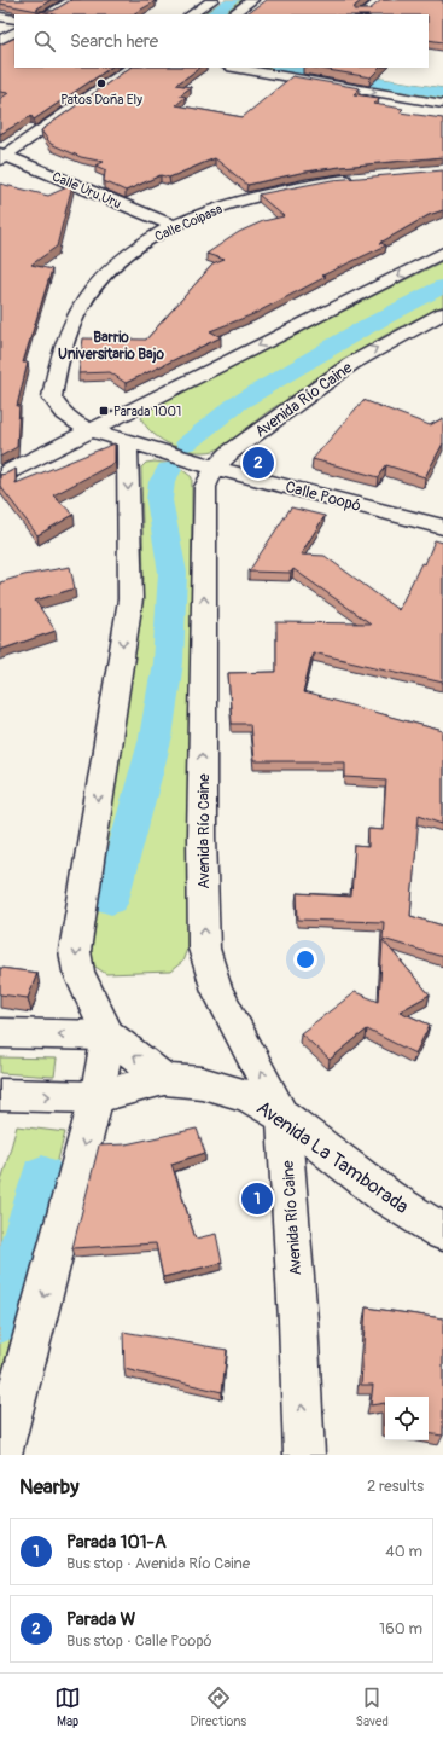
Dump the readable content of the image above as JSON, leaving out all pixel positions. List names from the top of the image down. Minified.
{"streets":{"street":["Calle Uru Uru","Calle Coipasa","Avenida Río Caine","Calle Poopó","Avenida La Tamborada"]},"crossings":[["Calle Uru Uru","Calle Coipasa"],["Calle Coipasa","Calle Poopó"],["Avenida Río Caine","Calle Poopó"],["Avenida Río Caine","Avenida La Tamborada"]],"districts":["Barrio Universitario Bajo"],"places":{"other":["Patos Doña Ely"],"transit":["Parada 1001"]},"page":{"search":"Search here","pins":["2","1"],"heading":["Nearby","2 results"],"list":[{"mark":"1","name":"Parada 101-A","note":"Bus stop · Avenida Río Caine","value":"40 m"},{"mark":"2","name":"Parada W","note":"Bus stop · Calle Poopó","value":"160 m"}],"nav":["Map","Directions","Saved"]}}
